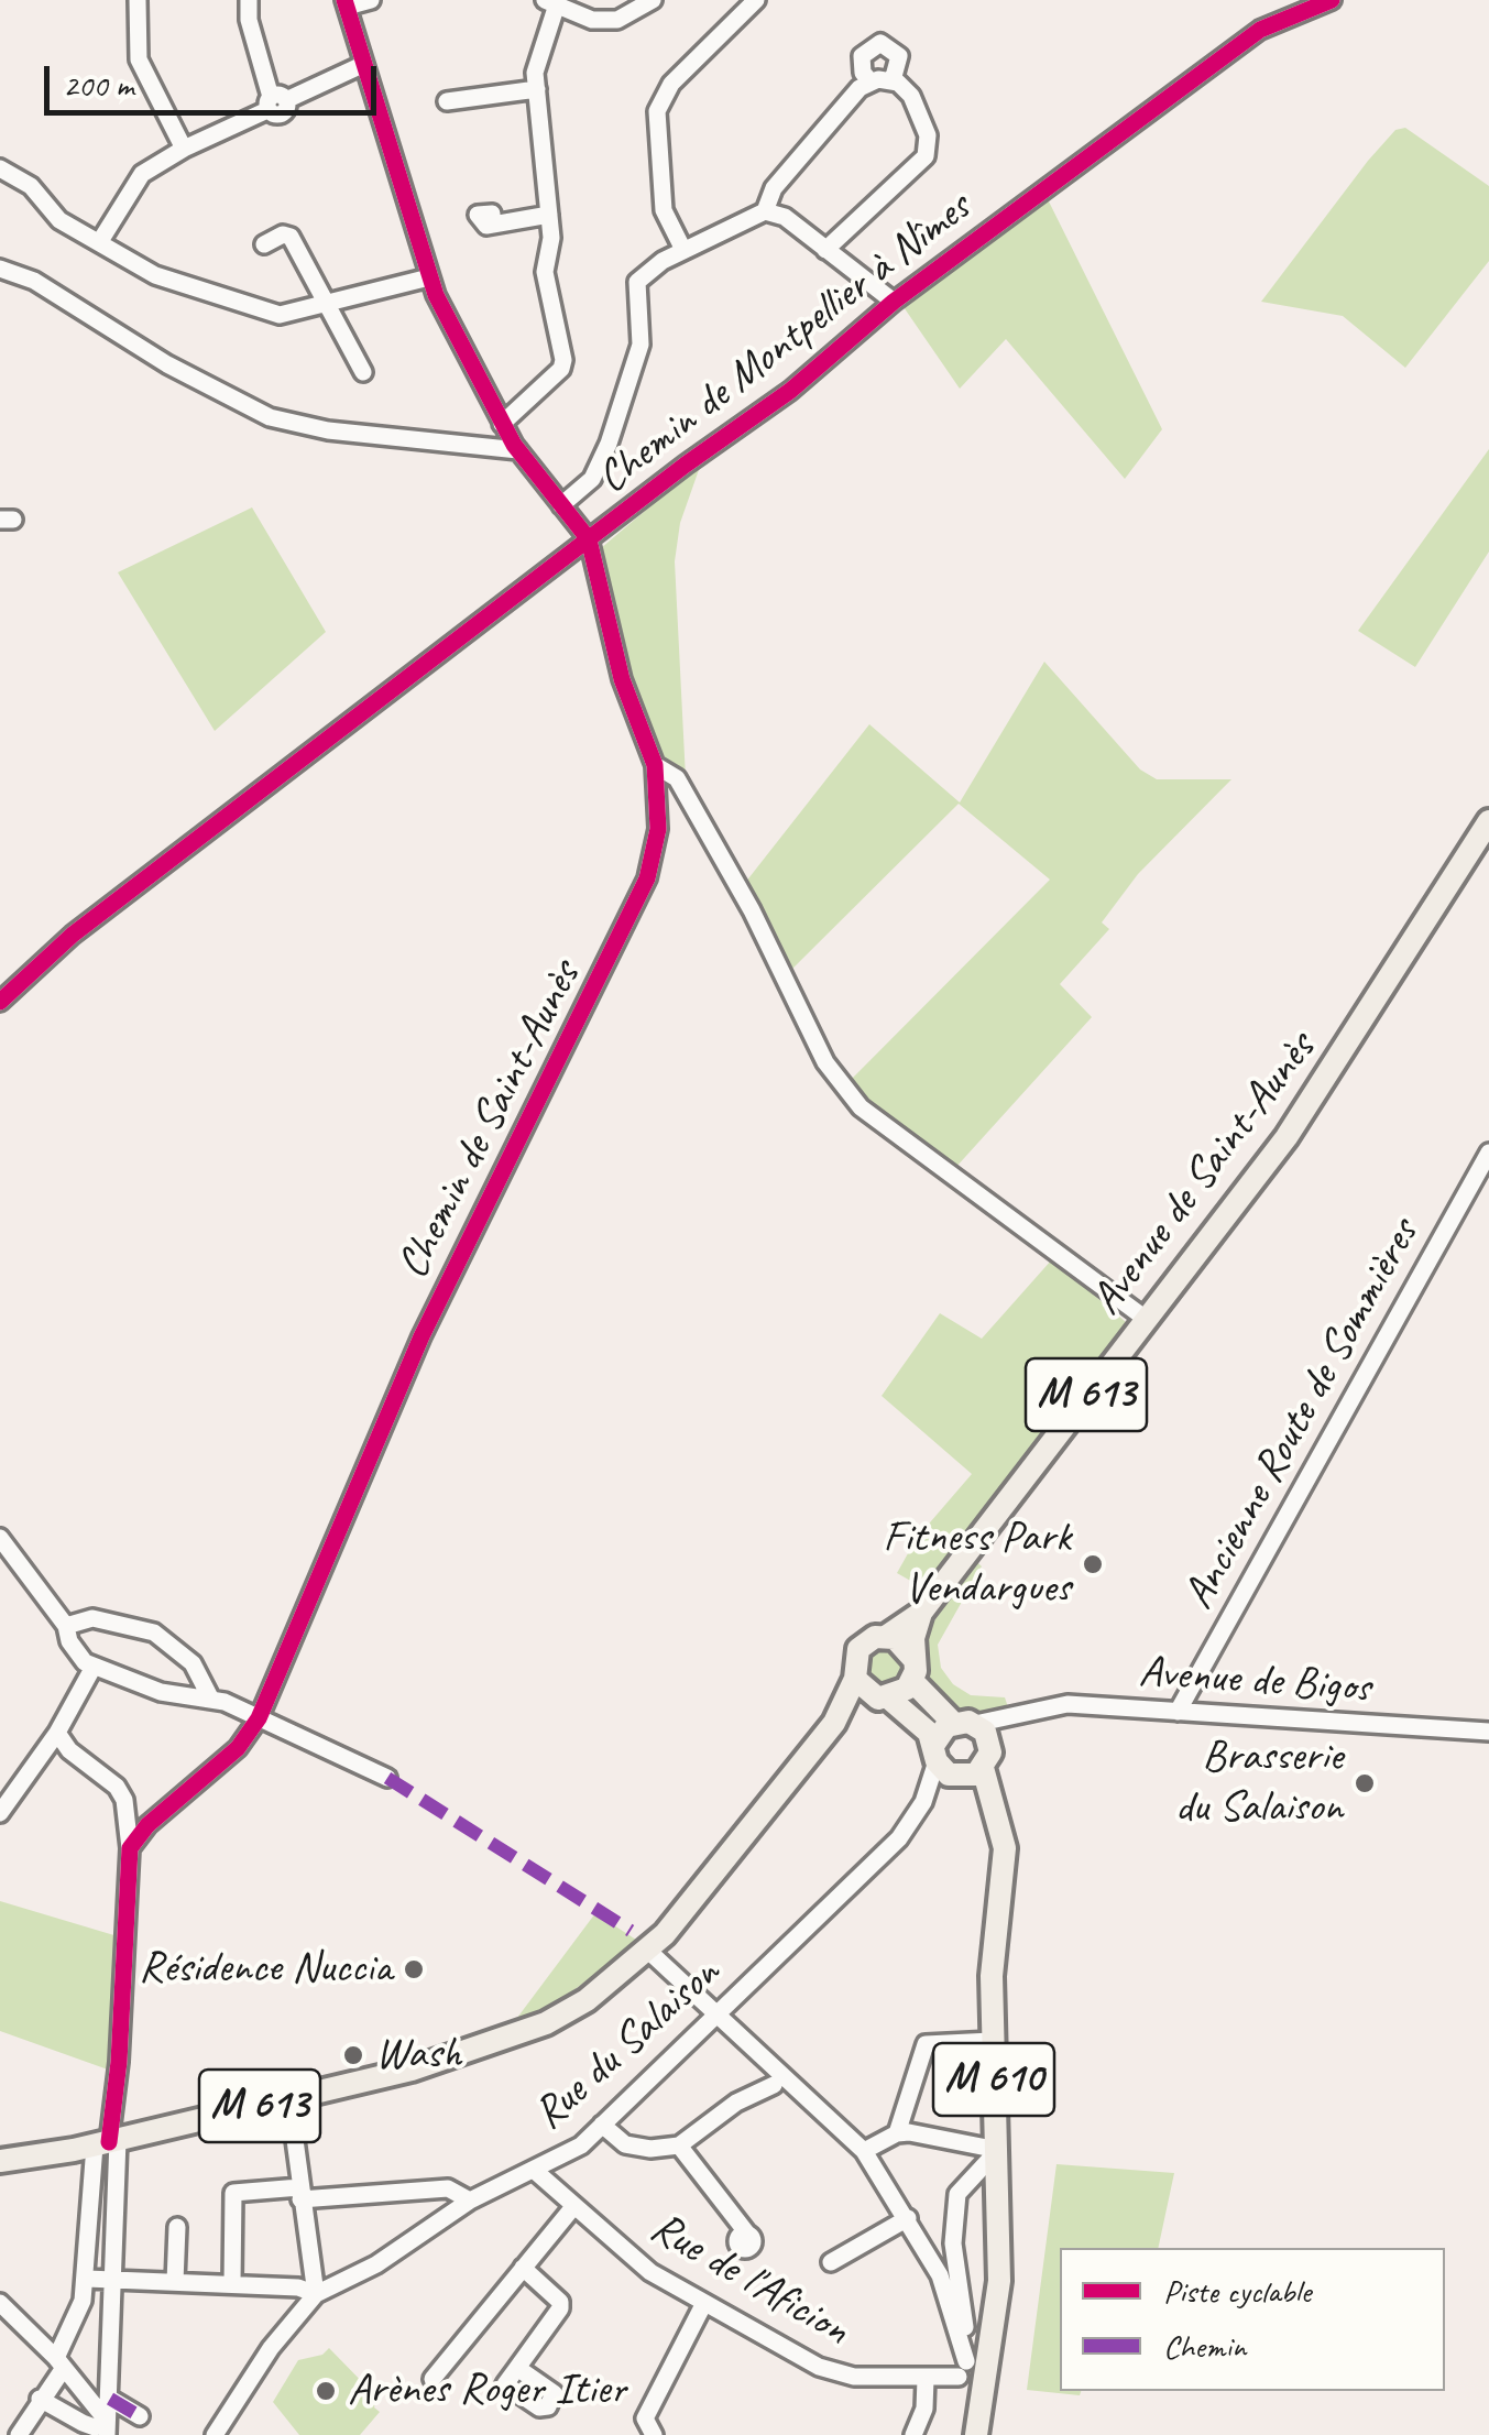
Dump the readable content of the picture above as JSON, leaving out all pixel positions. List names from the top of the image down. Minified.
{"streets":{"main road":["Avenue de Saint-Aunès","M 613","M 610"],"street":["Chemin de Montpellier à Nîmes","Chemin de Saint-Aunès","Ancienne Route de Sommières","Avenue de Bigos","Rue du Salaison","Rue de l'Aficion"]},"crossings":[["Chemin de Montpellier à Nîmes","Chemin de Saint-Aunès"],["Avenue de Saint-Aunès","M 613"],["Ancienne Route de Sommières","Avenue de Bigos"],["Rue du Salaison","M 610"],["Rue du Salaison","Rue de l'Aficion"],["M 610","Rue de l'Aficion"]],"places":["Fitness Park Vendargues","Brasserie du Salaison","Résidence Nuccia","Wash","Arènes Roger Itier"],"legend":["Piste cyclable","Chemin"],"scale_bar":"200 m"}
